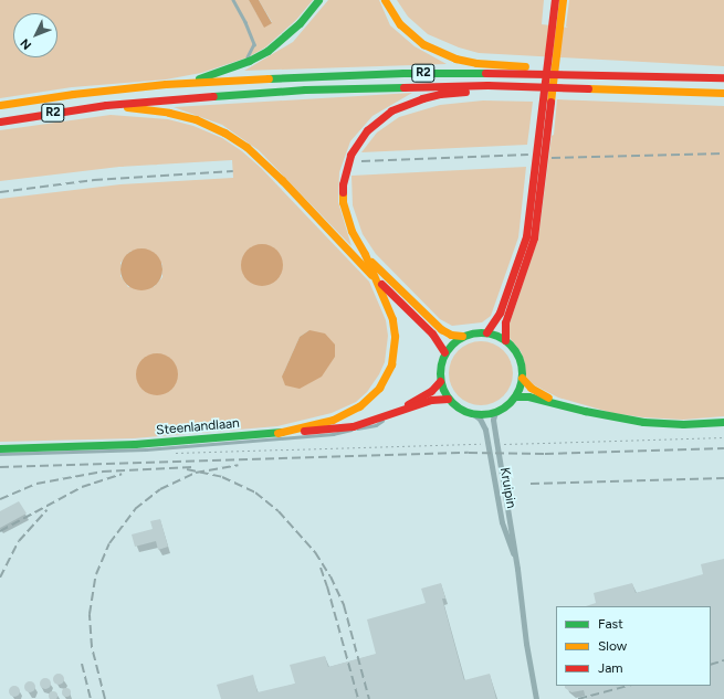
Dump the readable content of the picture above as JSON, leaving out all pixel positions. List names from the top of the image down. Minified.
{"streets":{"main road":["R2","Steenlandlaan"],"street":["Kruipin"]},"crossings":[["Steenlandlaan","Kruipin"]],"legend":["Fast","Slow","Jam"],"north":"bottom left"}
